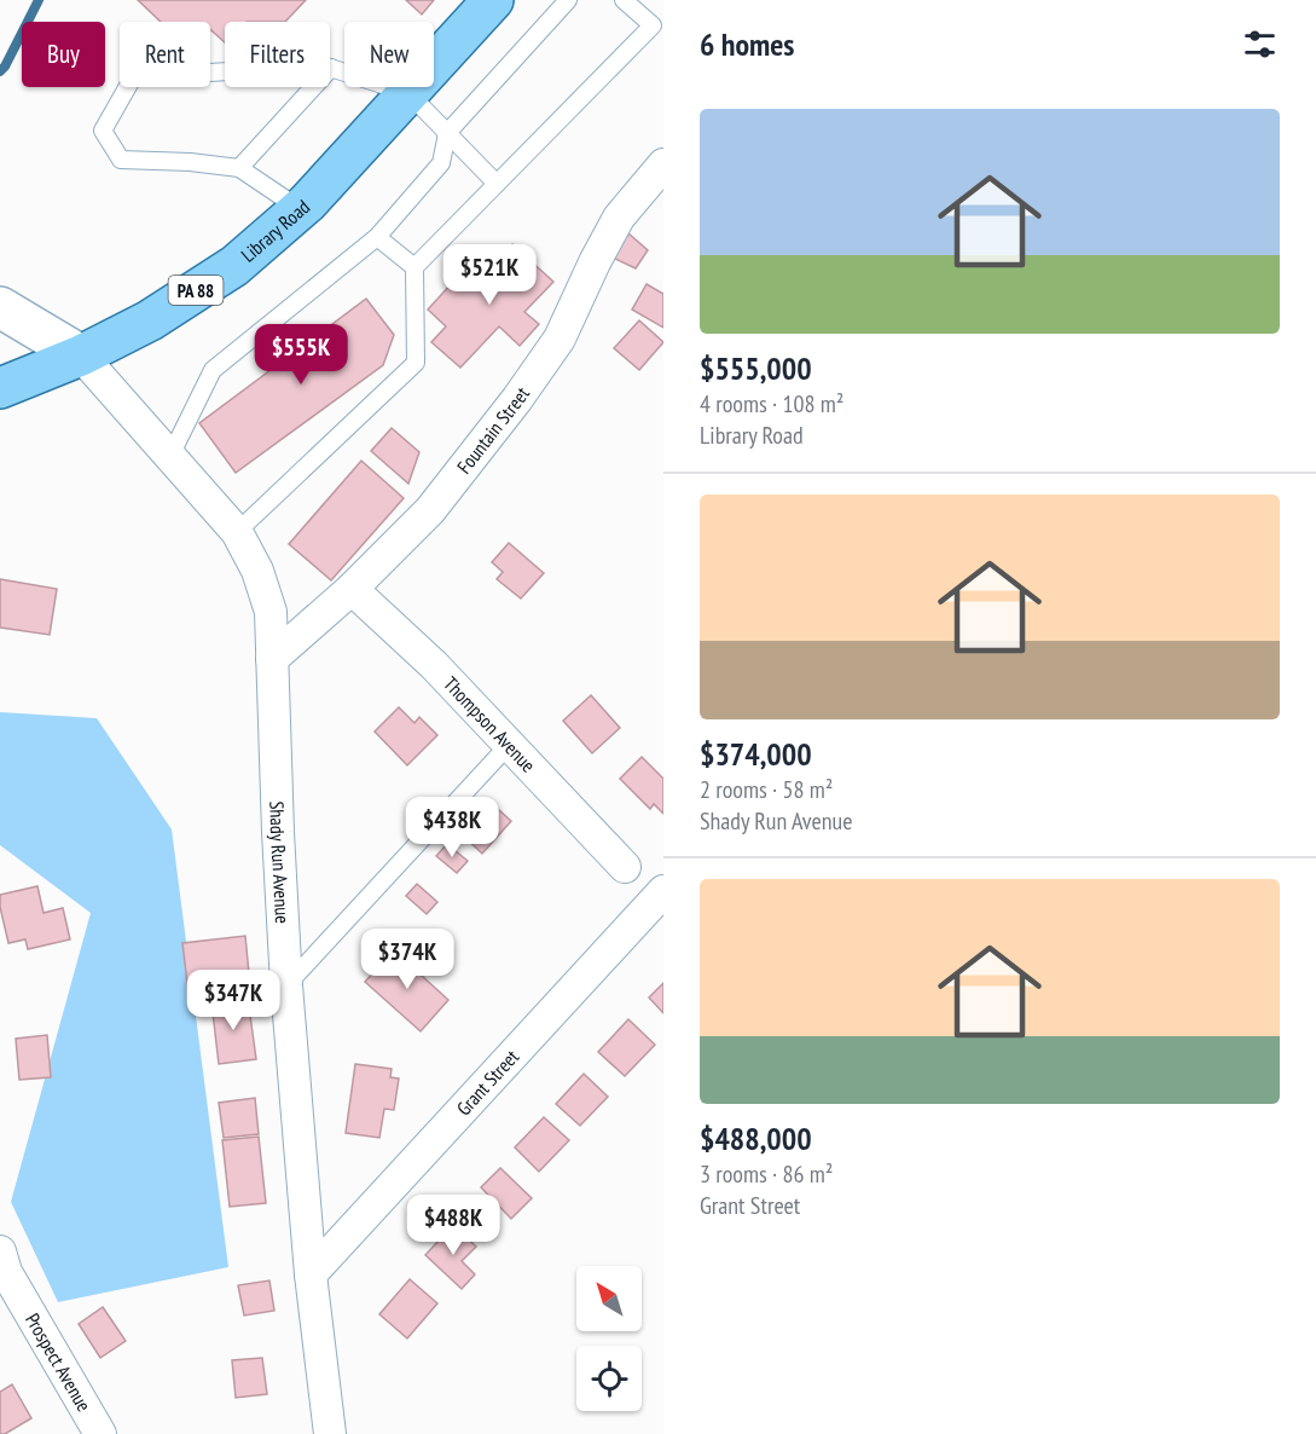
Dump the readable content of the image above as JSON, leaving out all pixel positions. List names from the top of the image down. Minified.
{"streets":{"main road":["Library Road","PA 88"],"street":["Fountain Street","Thompson Avenue","Shady Run Avenue","Grant Street","Prospect Avenue"]},"crossings":[["Library Road","Shady Run Avenue"],["Fountain Street","Thompson Avenue"],["Fountain Street","Shady Run Avenue"],["Shady Run Avenue","Grant Street"]],"north":"top left","page":{"heading":"6 homes","chip":["Buy","Rent","Filters","New"],"list":[{"name":"$555,000","note":"4 rooms · 108 m² · Library Road"},{"name":"$374,000","note":"2 rooms · 58 m² · Shady Run Avenue"},{"name":"$488,000","note":"3 rooms · 86 m² · Grant Street"}],"price":["$521K","$555K","$438K","$374K","$347K","$488K"]}}
